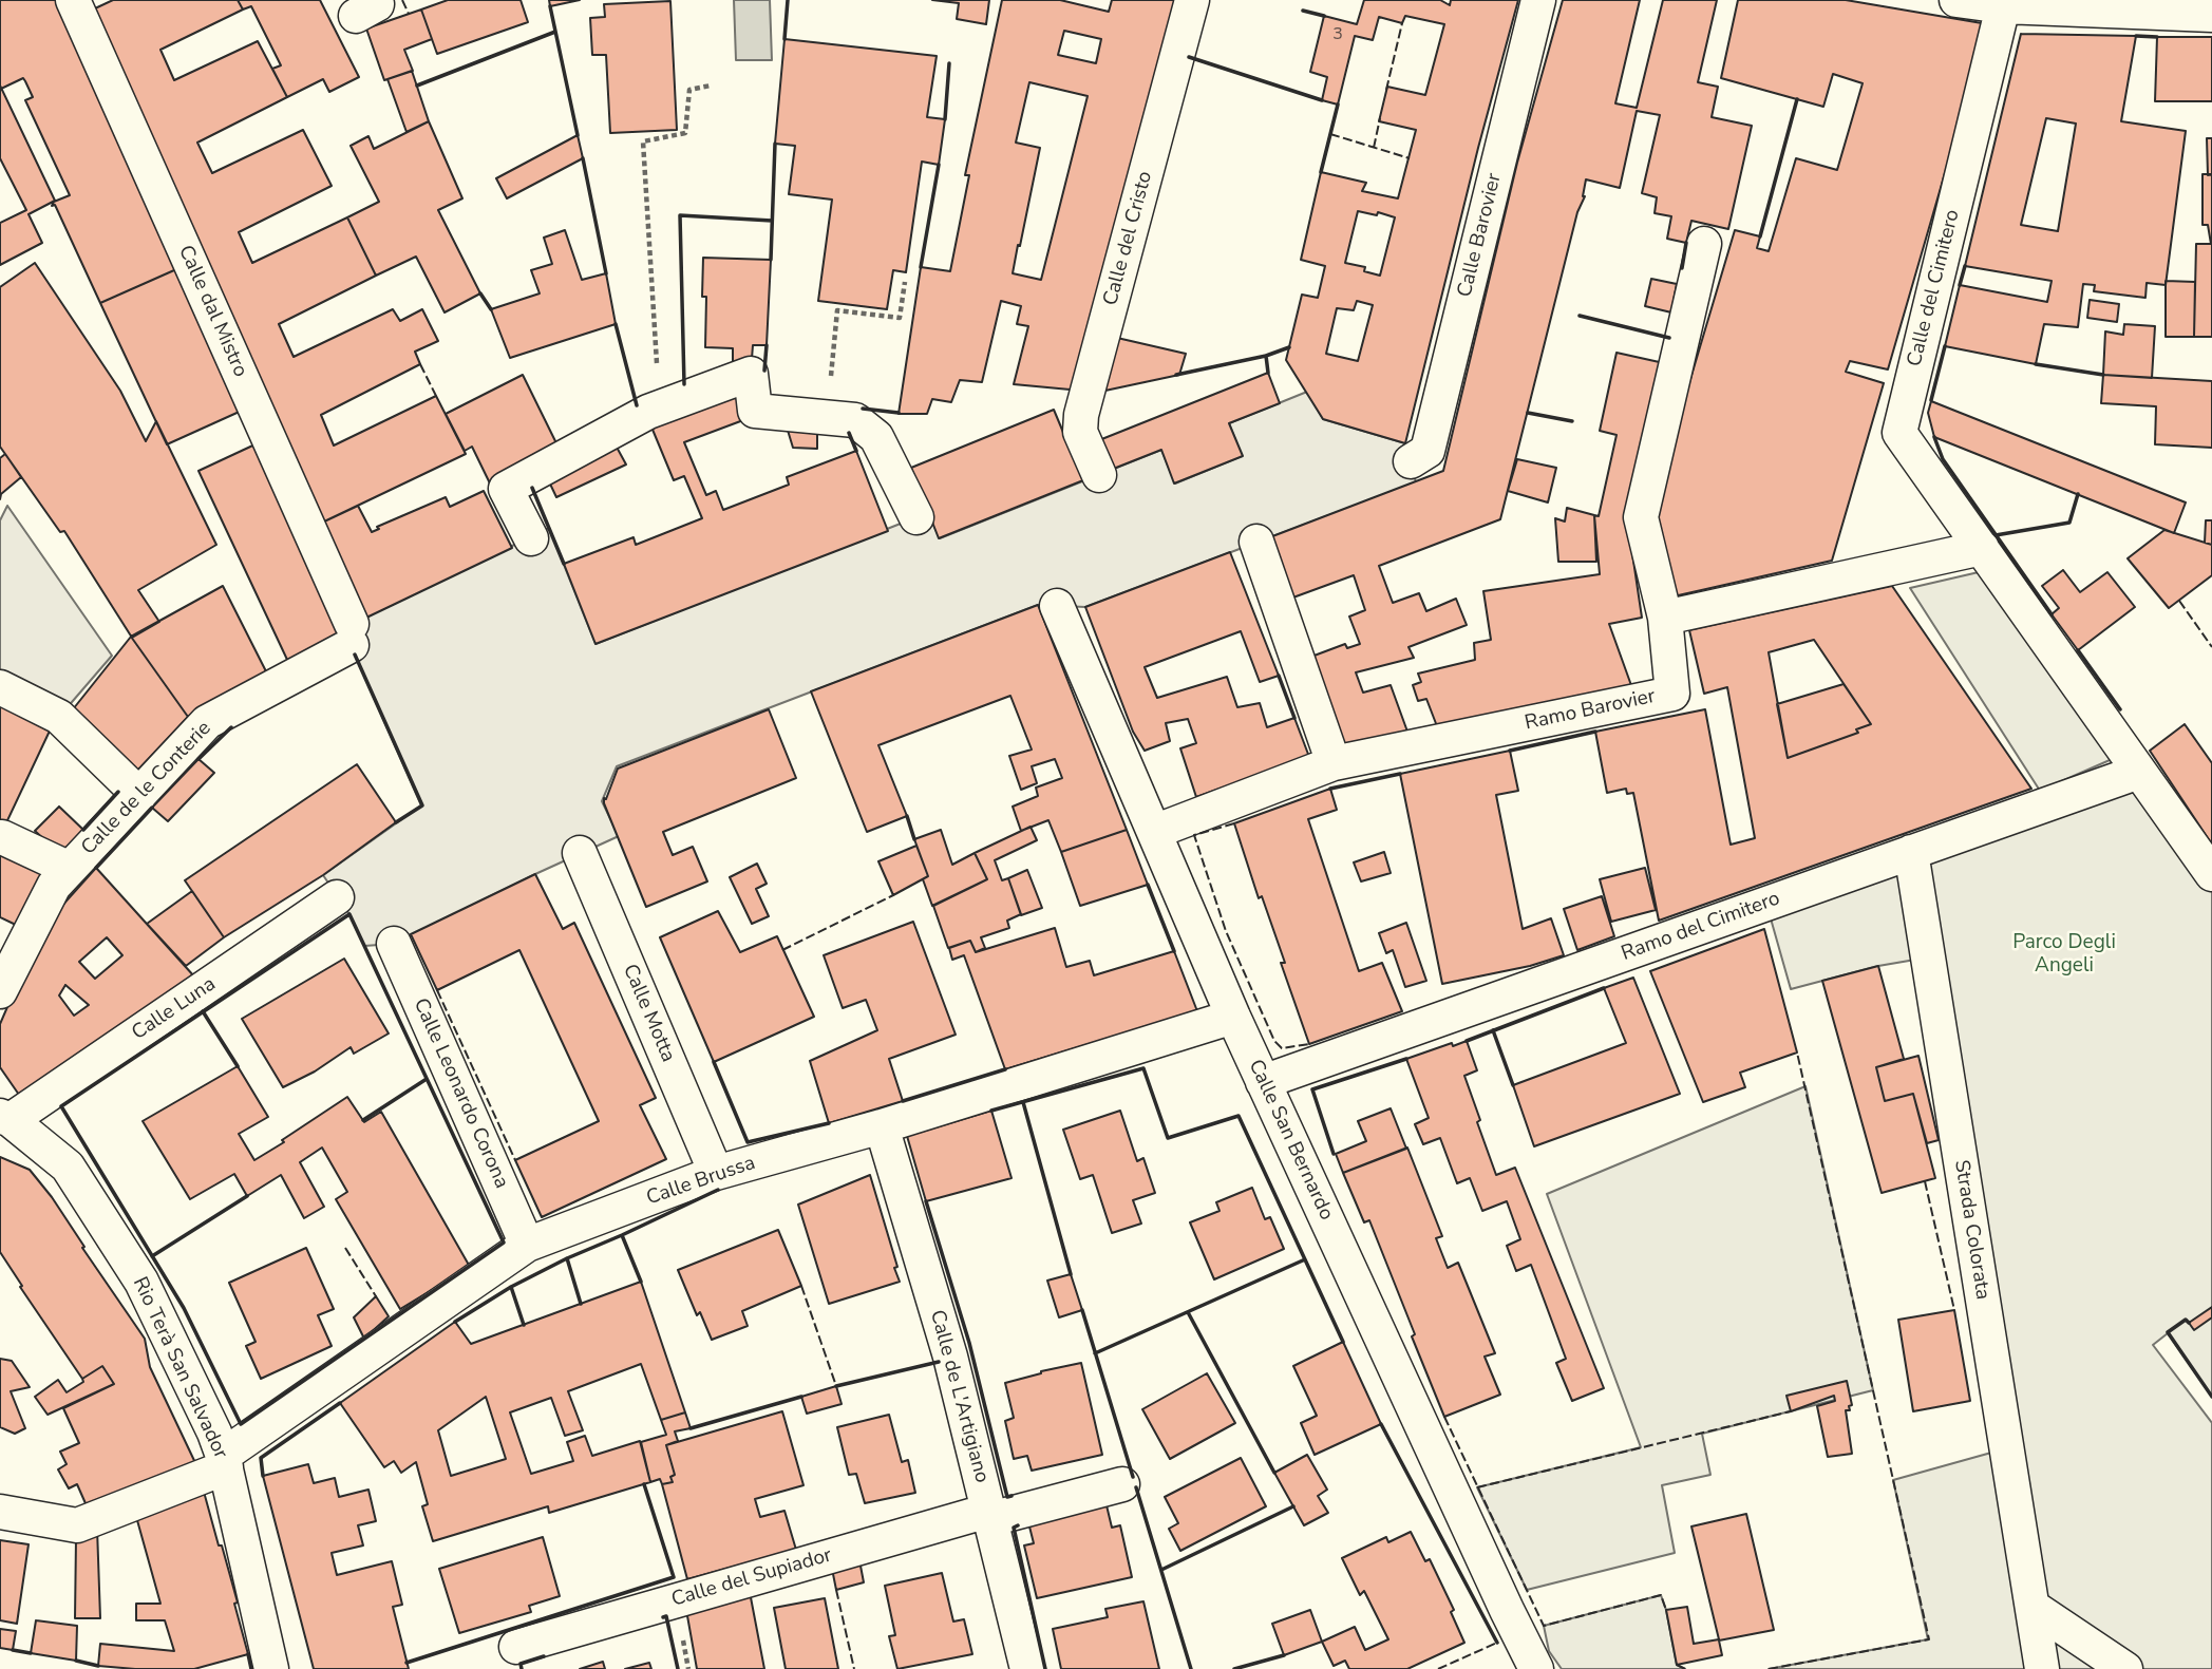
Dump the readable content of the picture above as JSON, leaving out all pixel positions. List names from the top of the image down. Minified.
{"streets":{"street":["Calle Barovier","Calle del Cristo","Calle del Cimitero","Calle dal Mistro","Ramo Barovier","Calle de le Conterie","Ramo del Cimitero","Calle Luna","Calle Motta","Calle Leonardo Corona","Calle San Bernardo","Calle Brussa","Strada Colorata","Rio Terà San Salvador","Calle de L'Artigiano","Calle del Supiador"]},"crossings":[["Calle del Cimitero","Ramo del Cimitero"],["Calle dal Mistro","Calle de le Conterie"],["Ramo Barovier","Calle San Bernardo"],["Ramo del Cimitero","Calle San Bernardo"],["Ramo del Cimitero","Strada Colorata"],["Calle Luna","Rio Terà San Salvador"],["Calle Motta","Calle Brussa"],["Calle Leonardo Corona","Calle Brussa"],["Calle San Bernardo","Calle Brussa"],["Calle Brussa","Rio Terà San Salvador"],["Calle Brussa","Calle de L'Artigiano"],["Calle de L'Artigiano","Calle del Supiador"]],"parks":["Parco Degli Angeli"],"house_numbers":["3"]}
